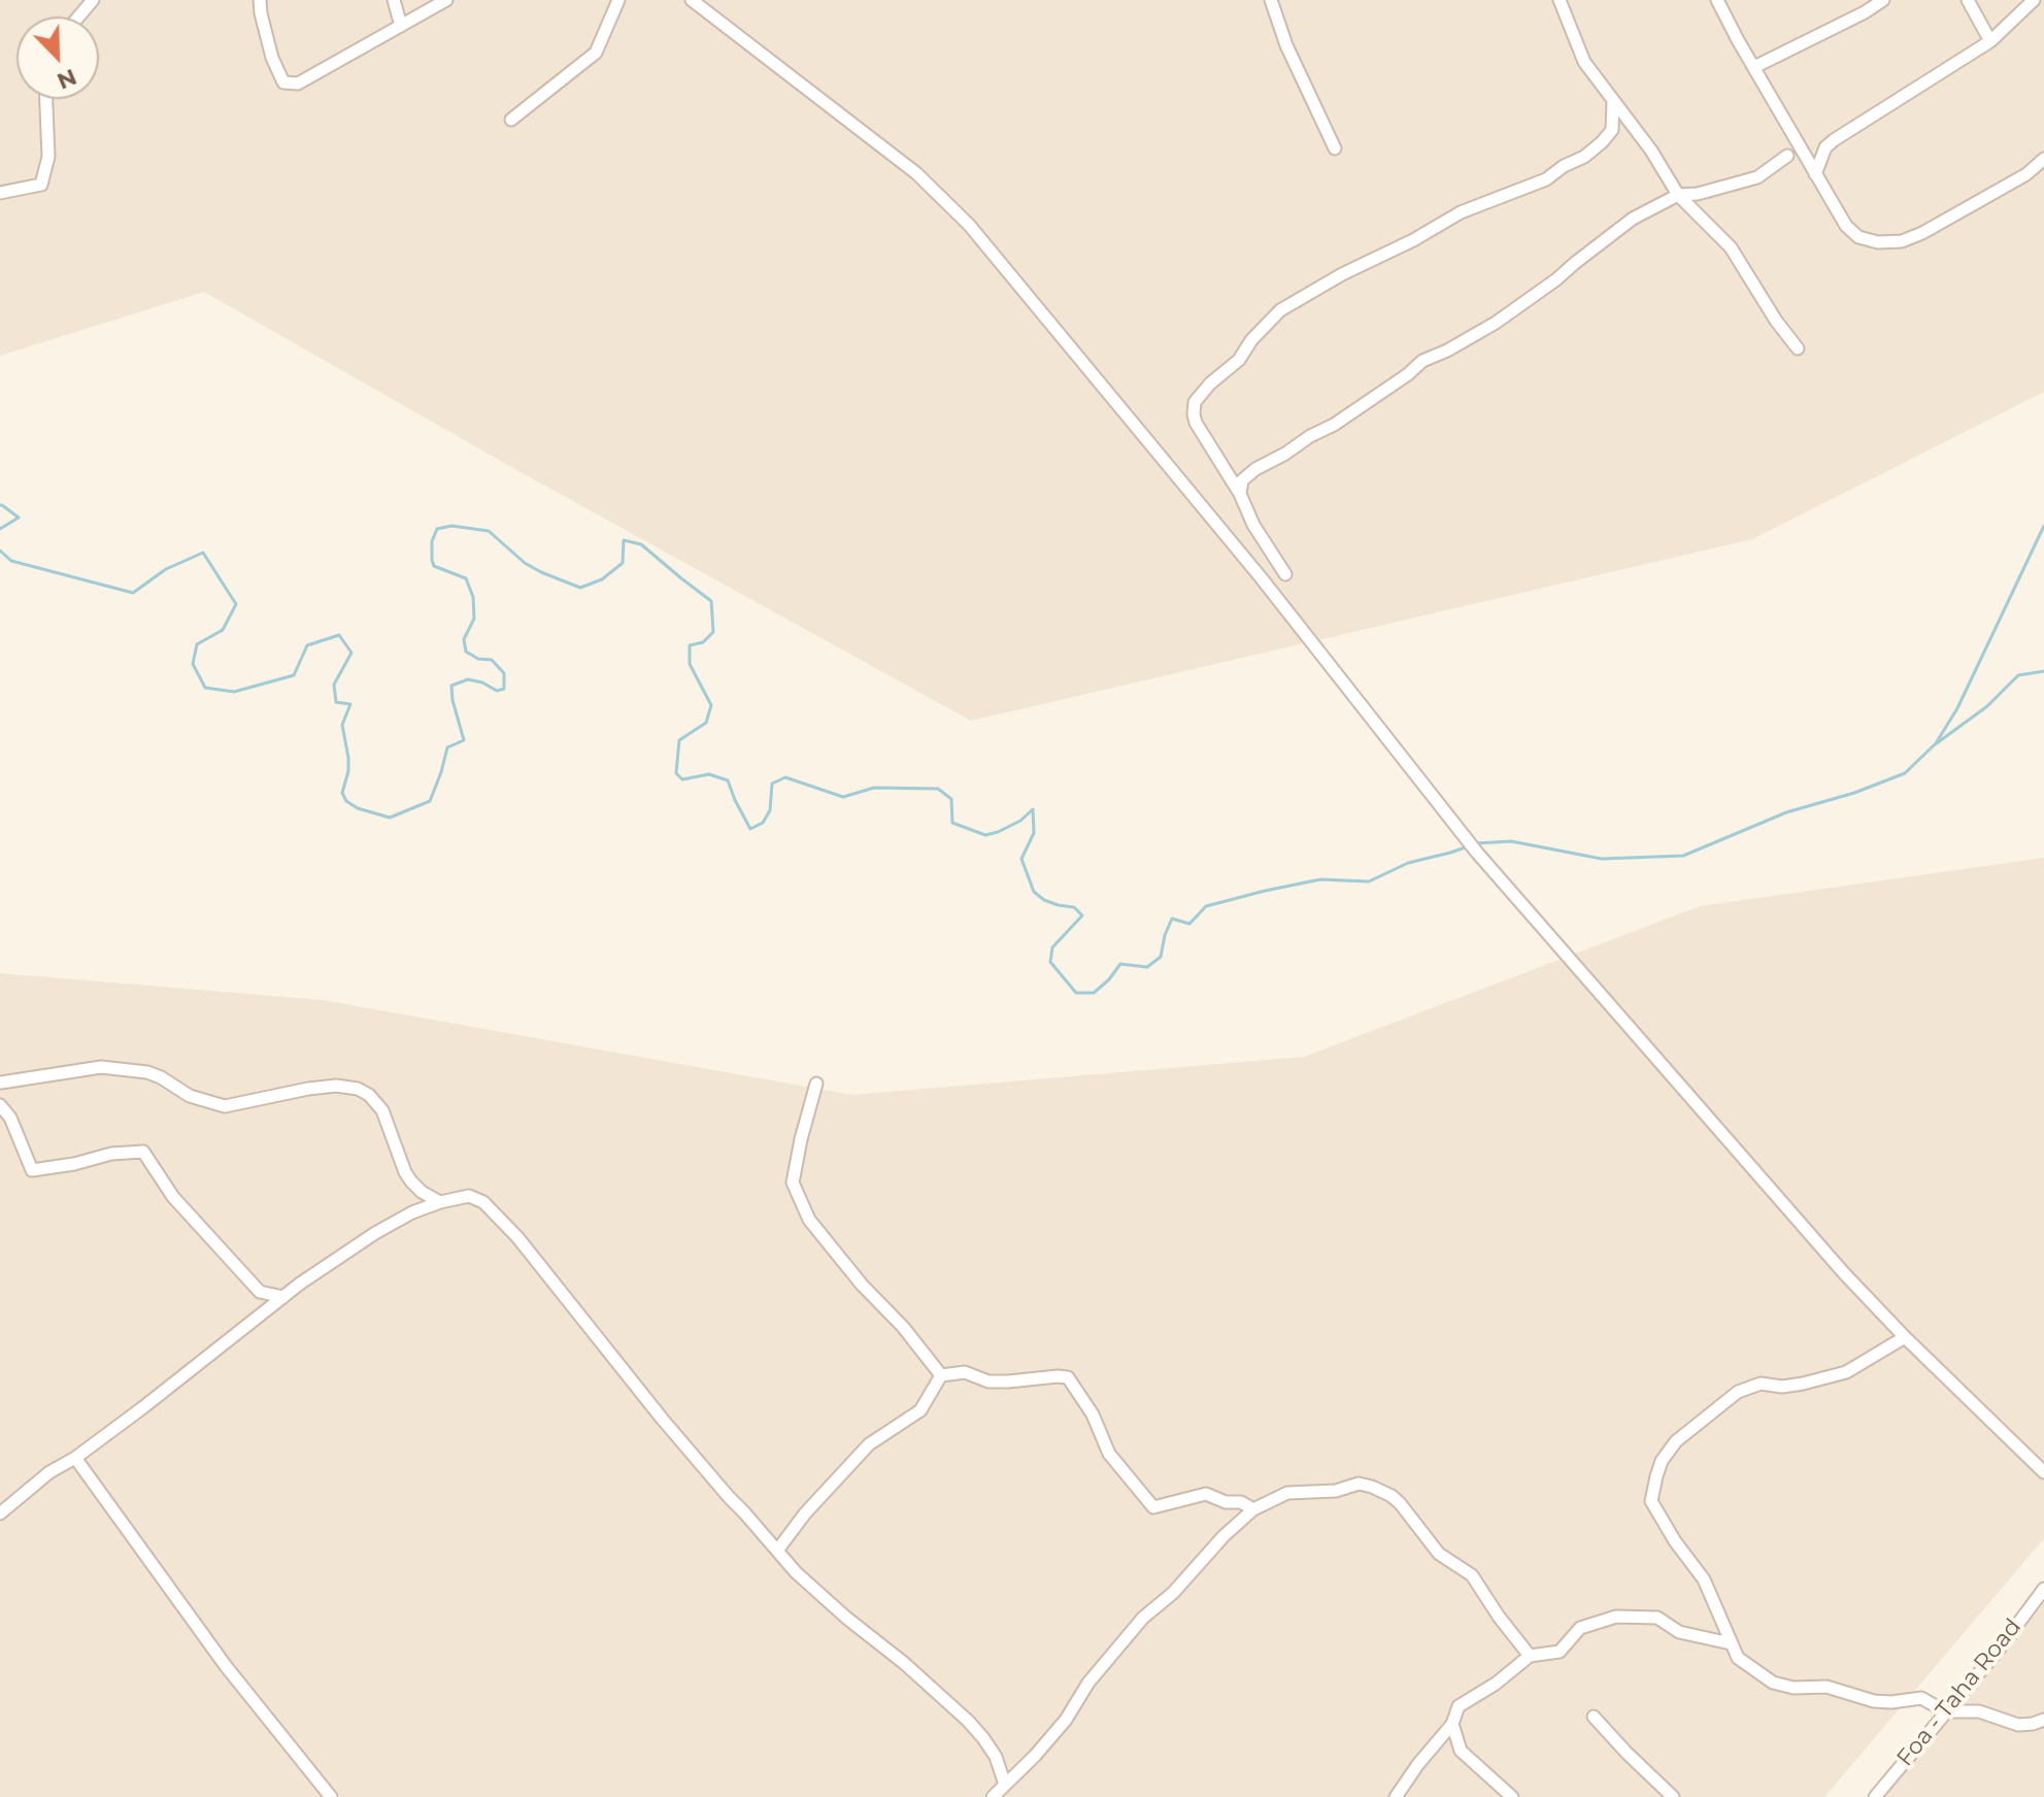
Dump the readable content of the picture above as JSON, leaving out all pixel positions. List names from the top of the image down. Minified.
{"streets":{"street":["Foa - Taha Road"]},"north":"bottom right"}
